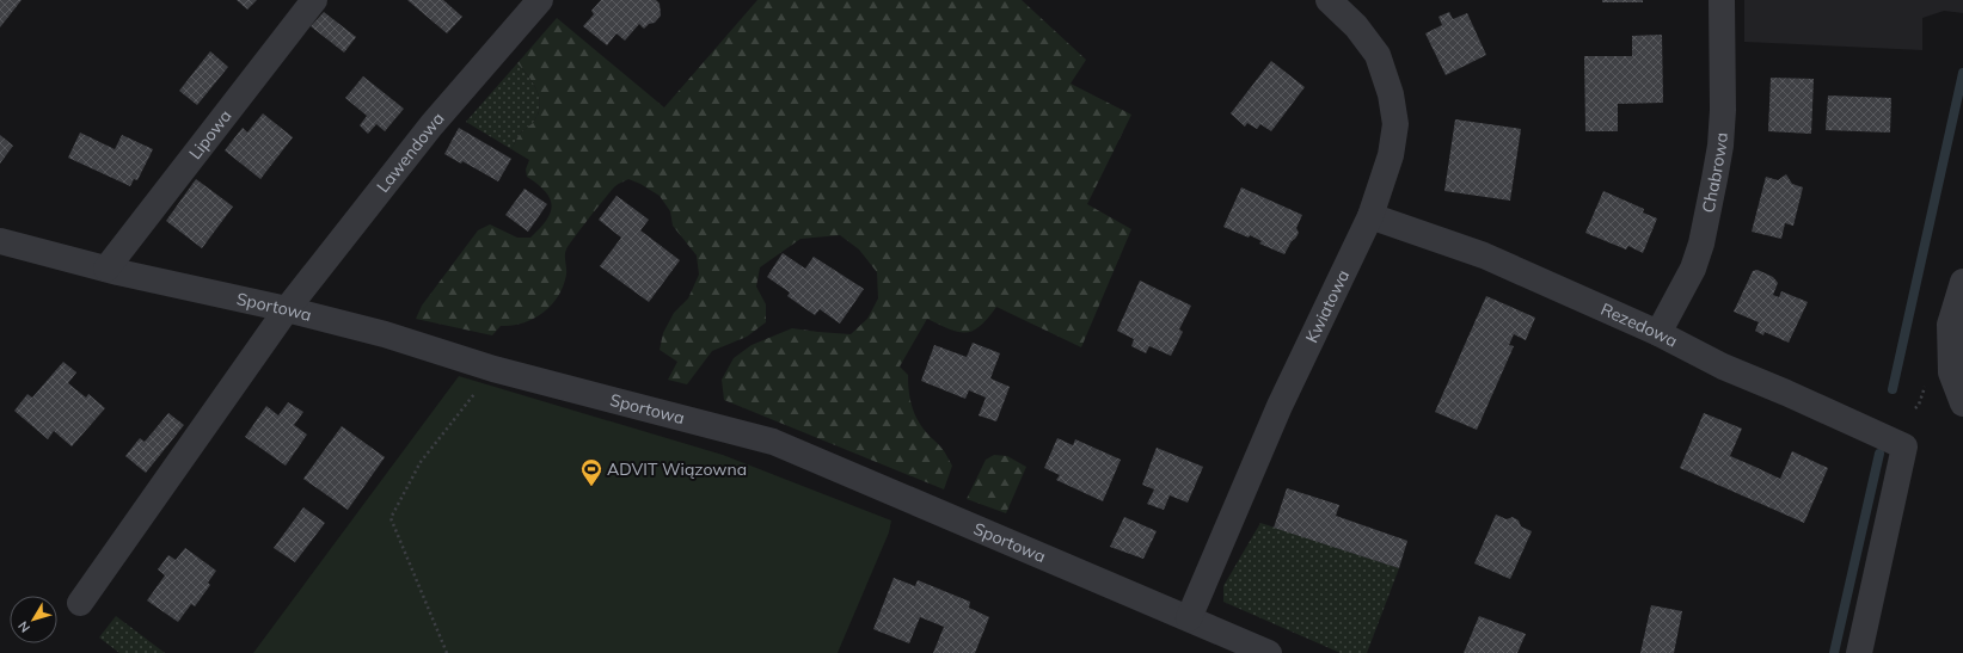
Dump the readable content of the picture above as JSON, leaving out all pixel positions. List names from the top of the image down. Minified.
{"streets":{"street":["Lipowa","Lawendowa","Chabrowa","Kwiatowa","Sportowa","Rezedowa"]},"crossings":[["Lipowa","Sportowa"],["Lawendowa","Sportowa"],["Chabrowa","Rezedowa"],["Kwiatowa","Sportowa"],["Kwiatowa","Rezedowa"]],"places":{"sports":["ADVIT Wiązowna"]},"north":"bottom left"}
